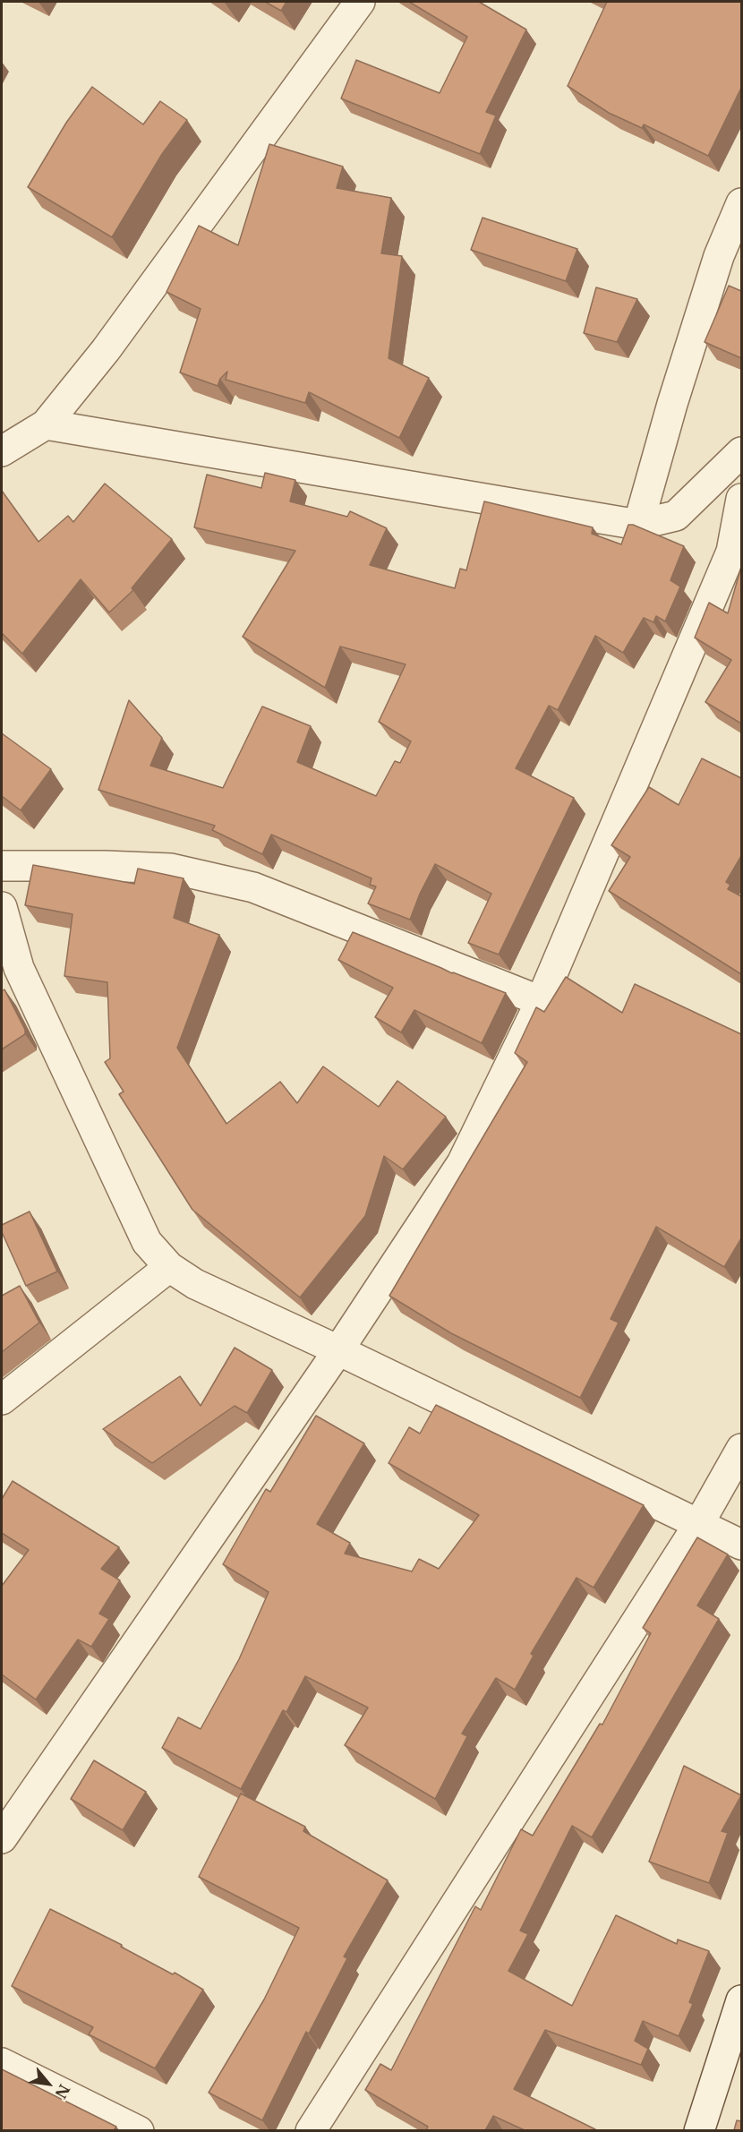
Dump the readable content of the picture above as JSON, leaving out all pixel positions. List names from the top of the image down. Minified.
{"north":"bottom right"}
